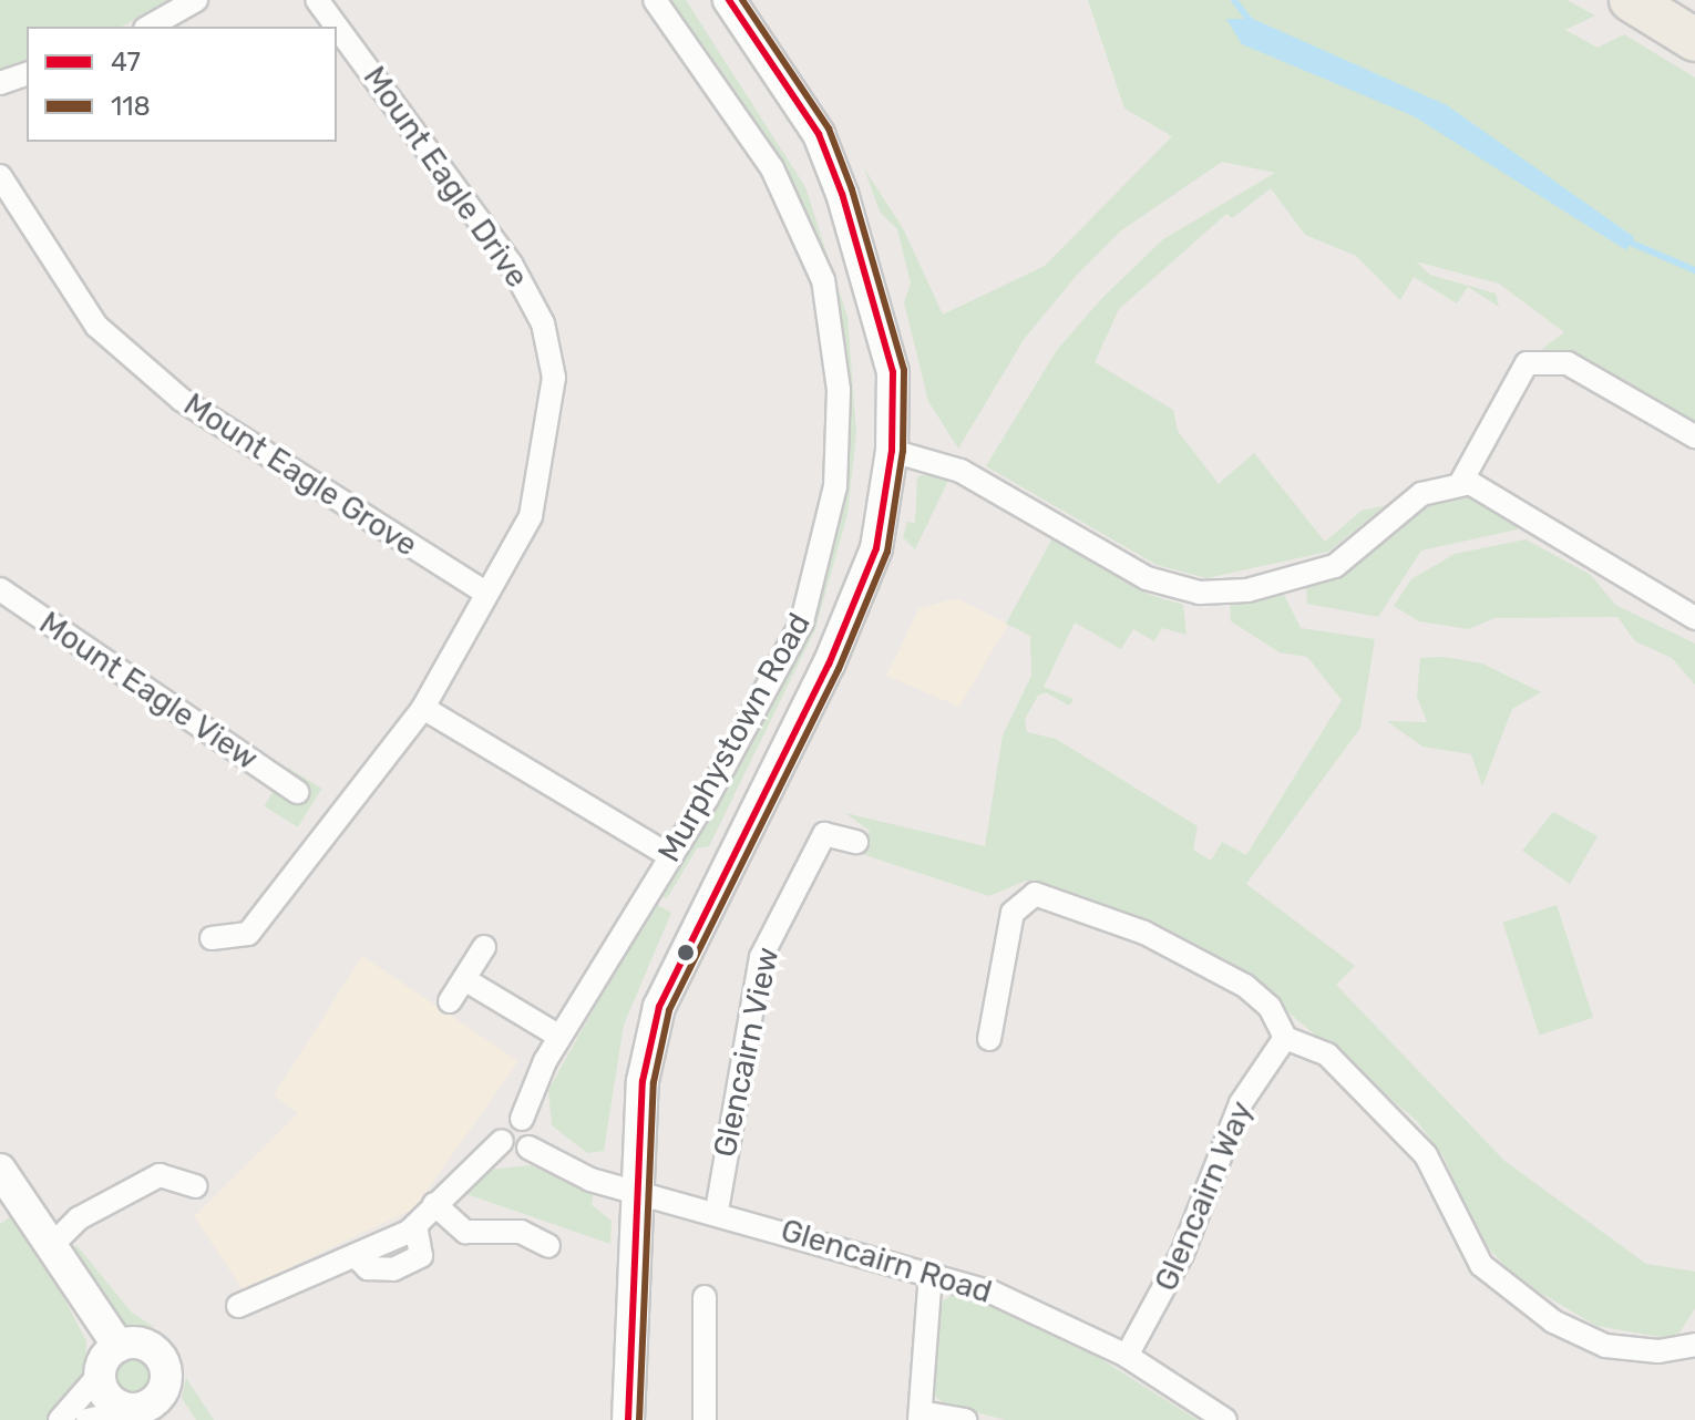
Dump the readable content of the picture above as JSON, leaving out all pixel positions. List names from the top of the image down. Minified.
{"streets":{"street":["Mount Eagle Drive","Mount Eagle Grove","Mount Eagle View","Murphystown Road","Glencairn View","Glencairn Way","Glencairn Road"]},"crossings":[["Mount Eagle Drive","Mount Eagle Grove"],["Murphystown Road","Glencairn Road"],["Glencairn View","Glencairn Road"],["Glencairn Way","Glencairn Road"]],"lines":["transit line 47","transit line 118"],"legend":["47","118"]}
